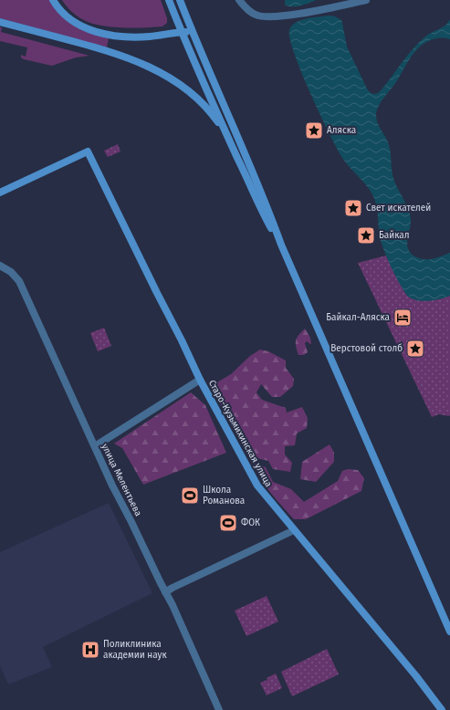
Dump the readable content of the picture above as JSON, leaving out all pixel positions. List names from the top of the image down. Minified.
{"streets":{"main road":["Старо-Кузьмихинская улица"],"street":["улица Мелентьева"]},"places":{"place":["Аляска","Свет искателей","Байкал","Верстовой столб"],"hotel":["Байкал-Аляска"],"sports":["Школа Романова","ФОК"],"hospital":["Поликлиника академии наук"]}}
